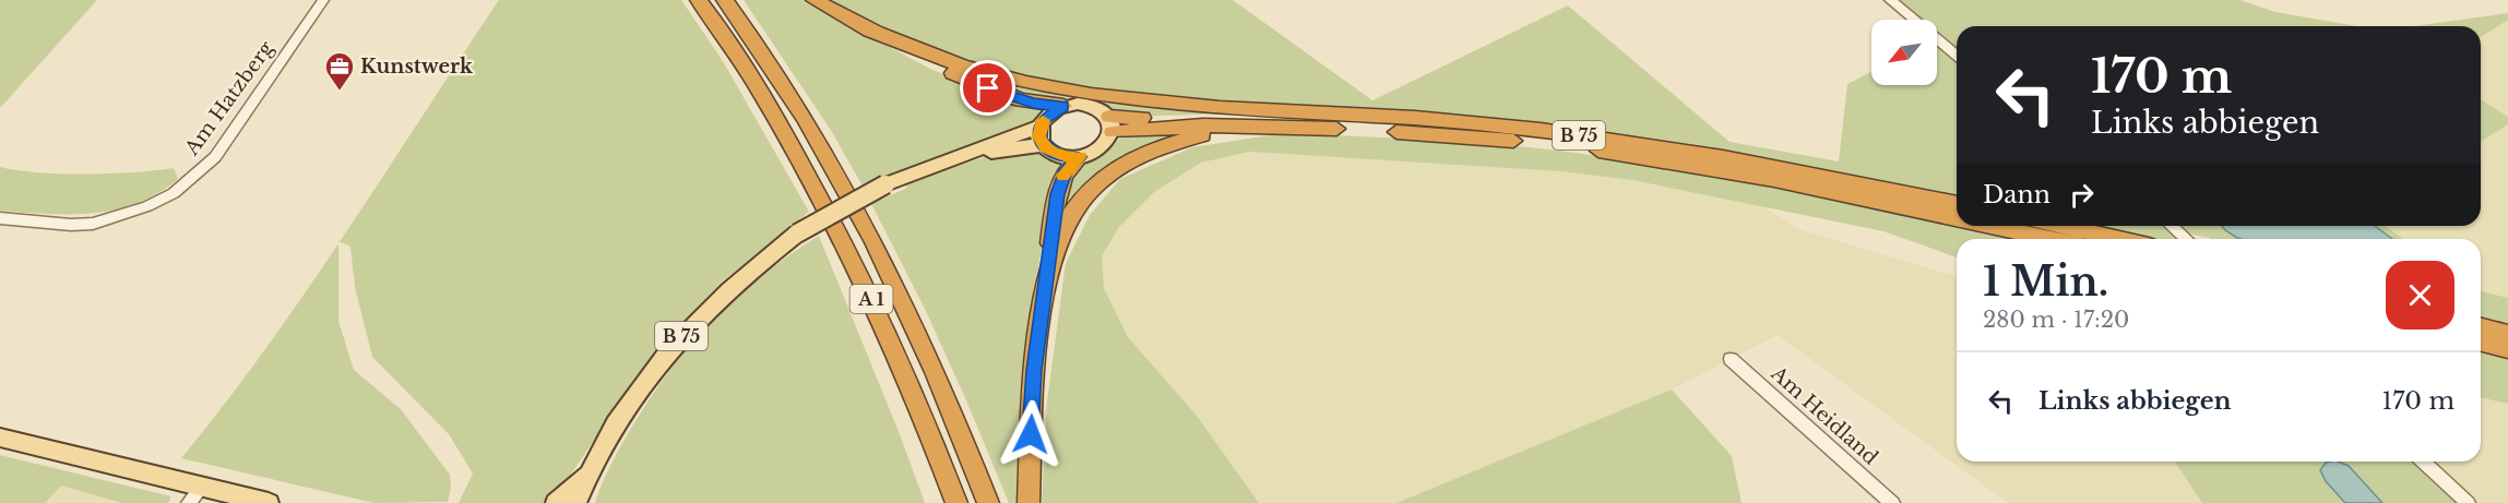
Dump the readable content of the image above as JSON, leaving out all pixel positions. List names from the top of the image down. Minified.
{"streets":{"highway":["B 75","A 1"],"street":["Am Hatzberg","Am Heidland"]},"places":{"office":["Kunstwerk"]},"north":"bottom left","page":{"turn":["170 m","Links abbiegen"],"then":"Dann","heading":["1 Min.","280 m · 17:20"],"list":[{"name":"Links abbiegen","value":"170 m"}]}}
